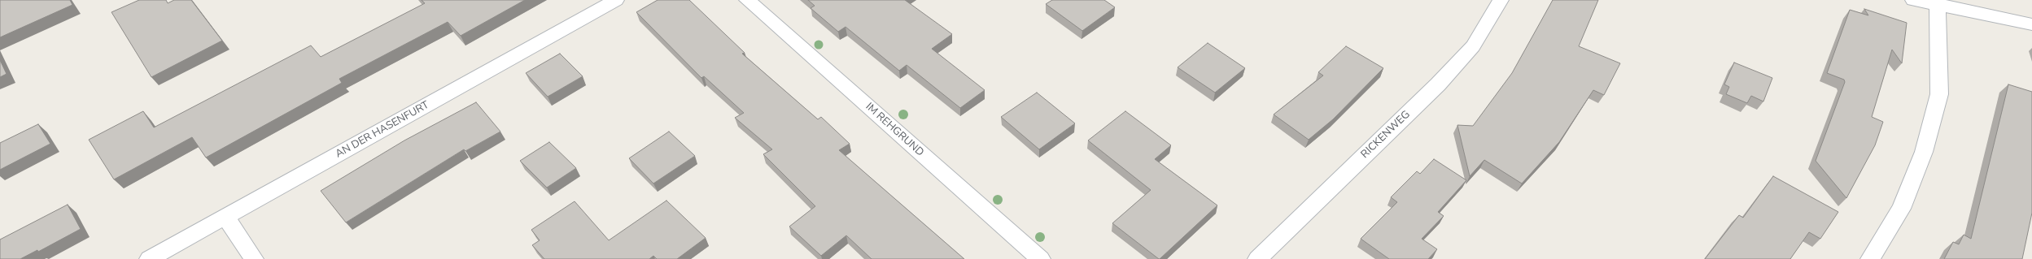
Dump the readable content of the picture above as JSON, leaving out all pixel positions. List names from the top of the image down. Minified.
{"streets":{"street":["AN DER HASENFURT","IM REHGRUND","RICKENWEG"]}}
